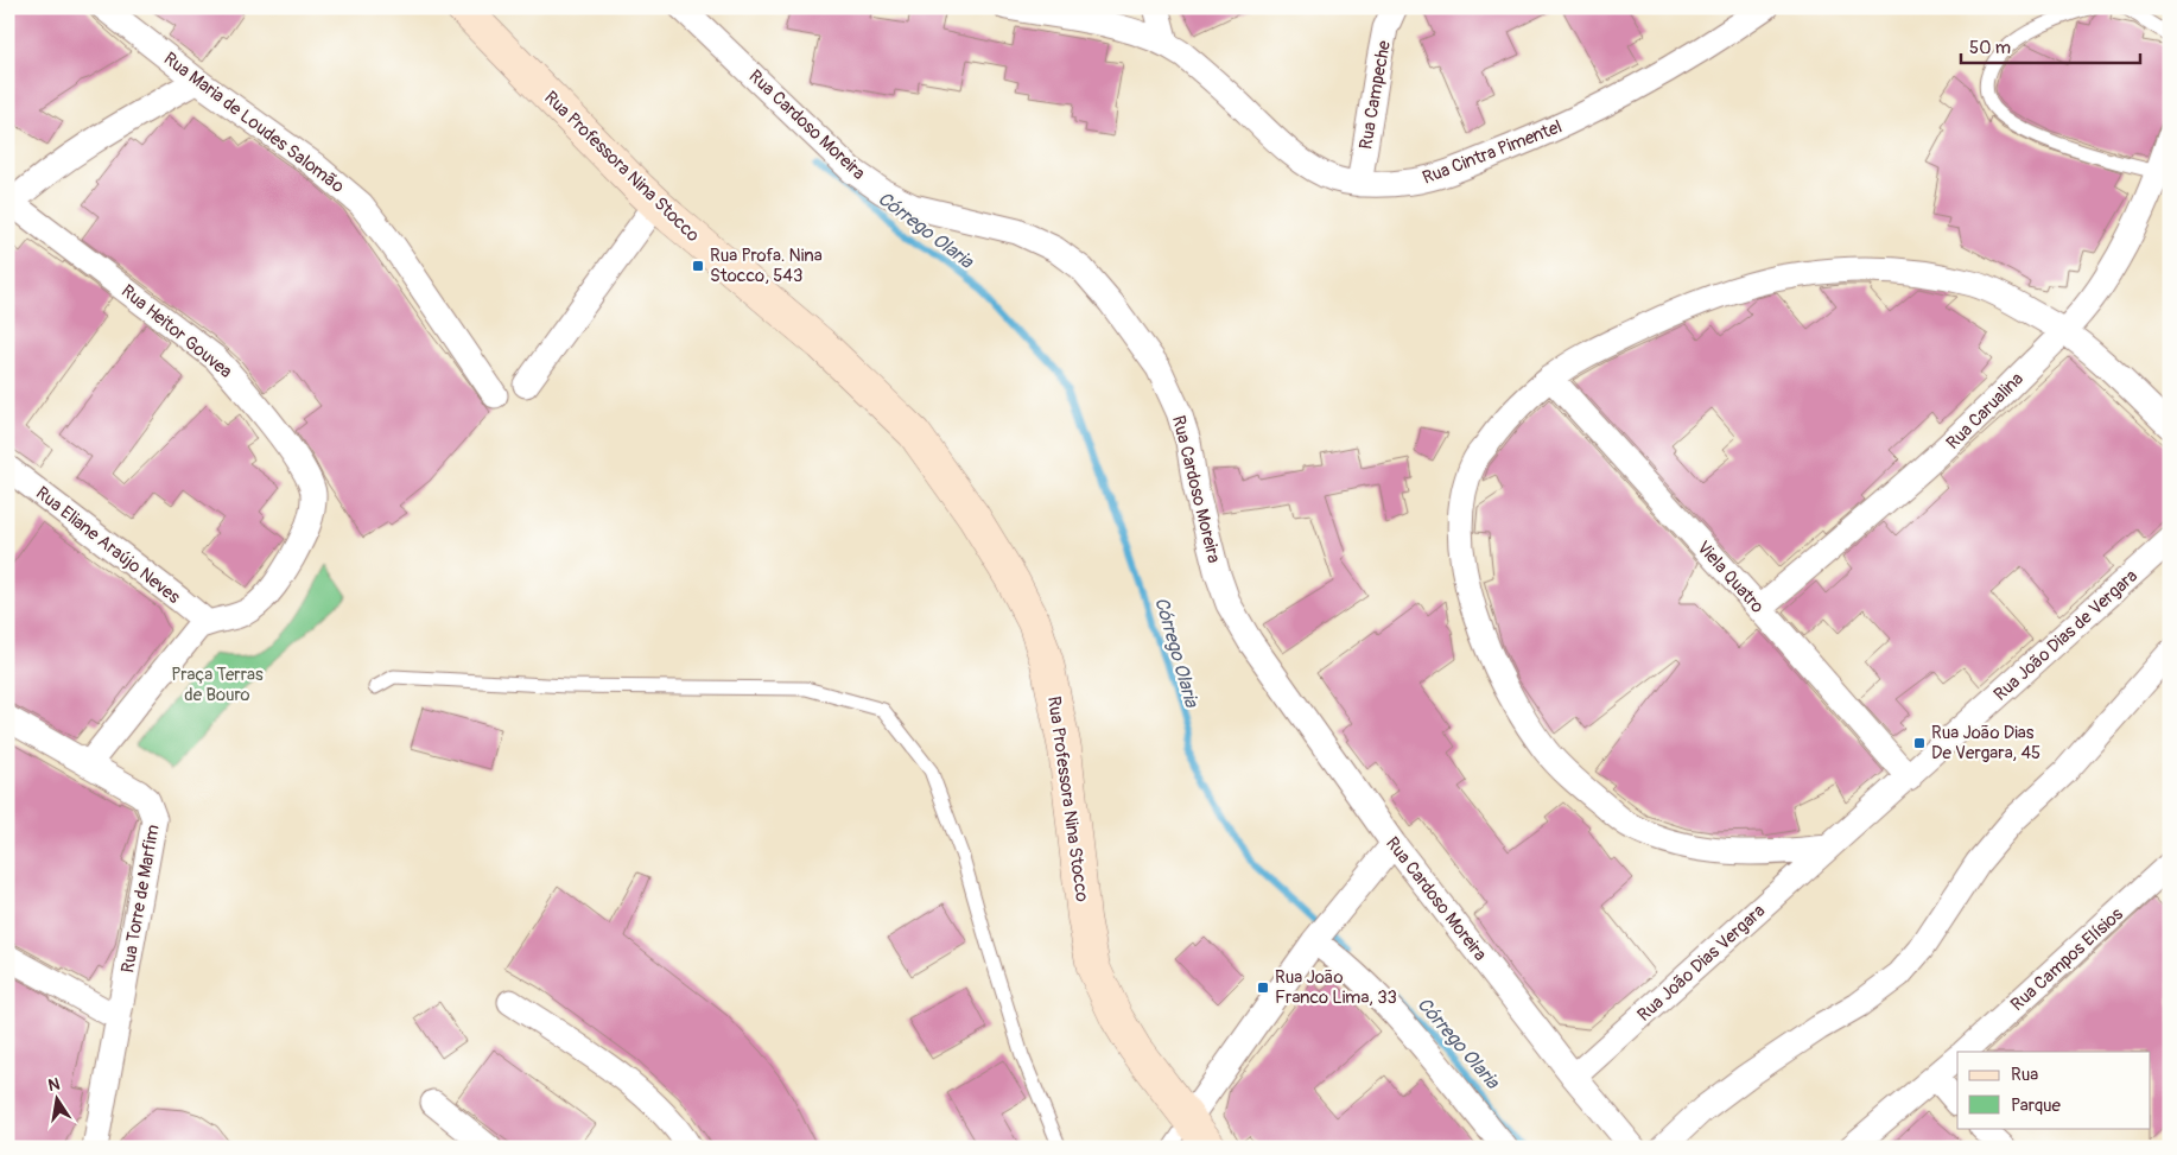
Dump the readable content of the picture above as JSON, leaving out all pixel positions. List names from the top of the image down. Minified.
{"streets":{"street":["Rua Campeche","Rua Maria de Loudes Salomão","Rua Cardoso Moreira","Rua Cintra Pimentel","Rua Professora Nina Stocco","Rua Heitor Gouvea","Rua Carualina","Rua Eliane Araújo Neves","Viela Quatro","Rua João Dias de Vergara","Rua Torre de Marfim","Rua Campos Elísios","Rua João Dias Vergara"]},"crossings":[["Rua Campeche","Rua Cintra Pimentel"],["Rua Cardoso Moreira","Rua João Dias Vergara"],["Rua Heitor Gouvea","Rua Eliane Araújo Neves"],["Rua Carualina","Viela Quatro"],["Viela Quatro","Rua João Dias de Vergara"],["Rua João Dias de Vergara","Rua João Dias Vergara"]],"water":["Córrego Olaria"],"parks":["Praça Terras de Bouro"],"places":{"transit":["Rua Profa. Nina Stocco, 543","Rua João Dias De Vergara, 45","Rua João Franco Lima, 33"]},"legend":["Rua","Parque"],"scale_bar":"50 m","north":"top"}
